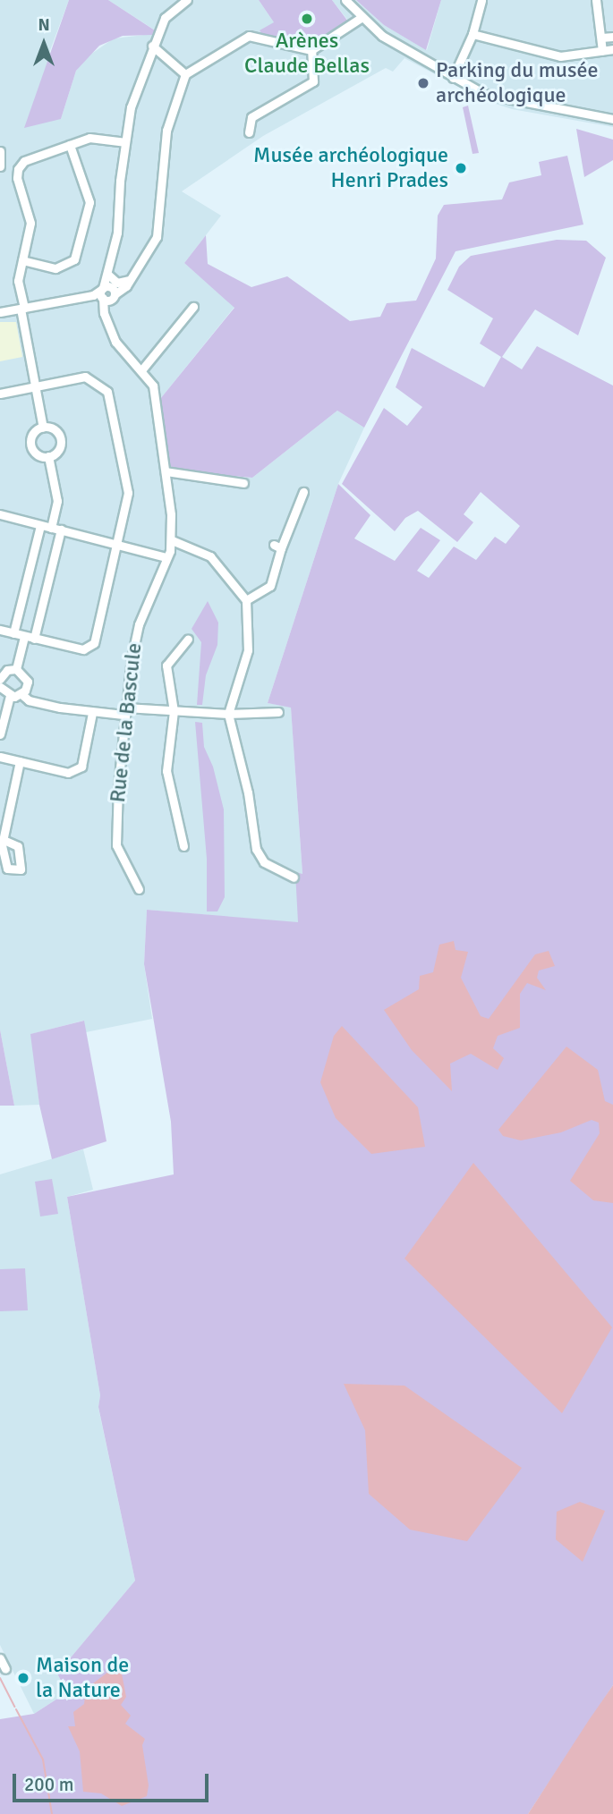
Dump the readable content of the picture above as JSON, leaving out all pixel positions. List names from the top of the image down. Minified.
{"streets":{"street":["Rue de la Bascule"]},"places":["Arènes Claude Bellas","Parking du musée archéologique","Musée archéologique Henri Prades","Maison de la Nature"],"scale_bar":"200 m","north":"top"}
